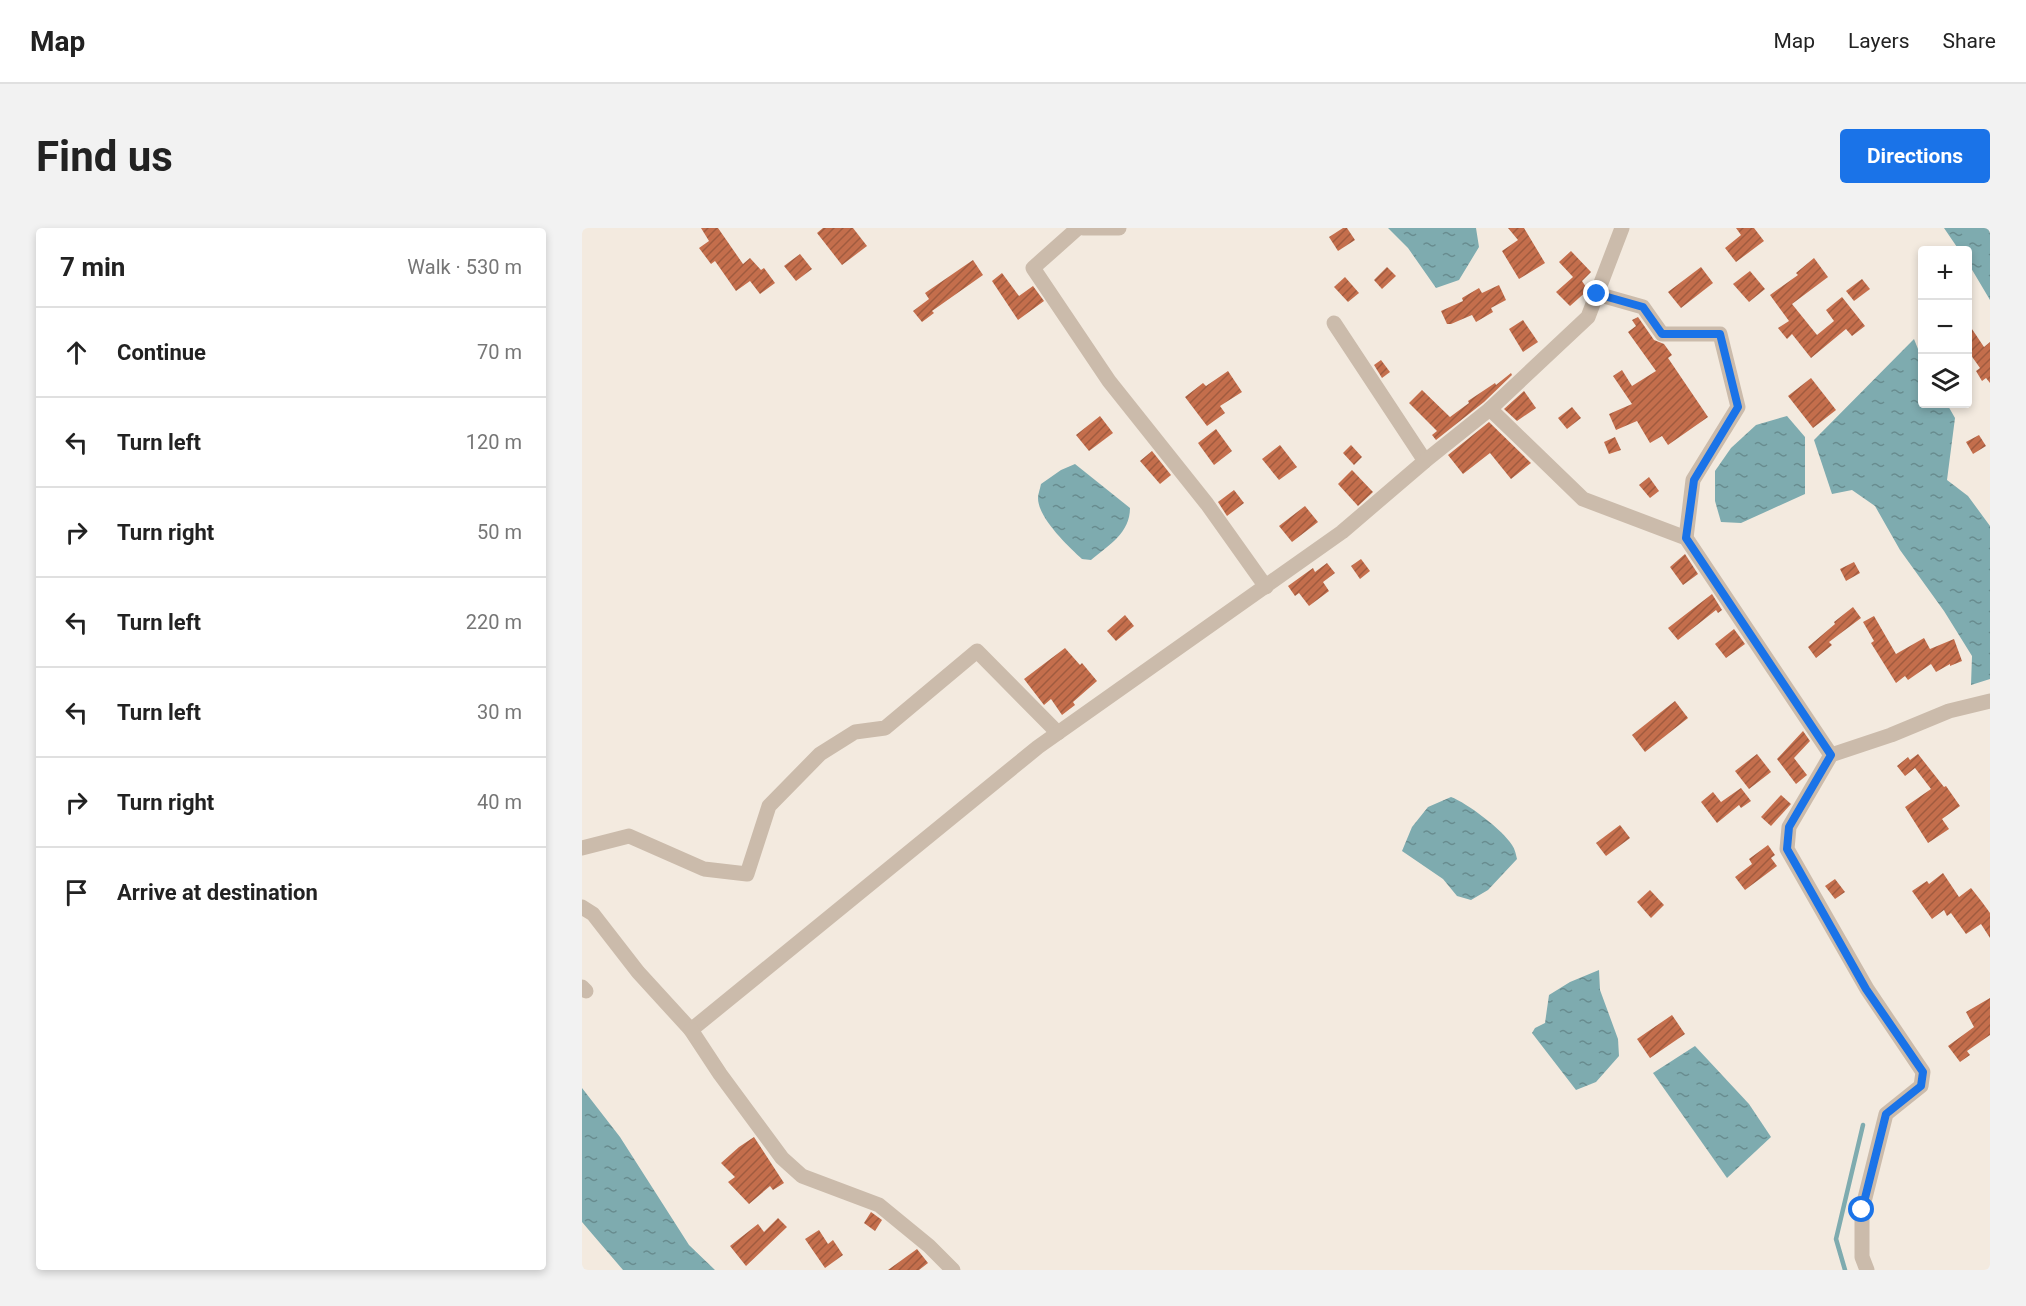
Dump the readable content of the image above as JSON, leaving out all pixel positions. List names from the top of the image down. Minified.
{"page":{"header":"Map","nav":["Map","Layers","Share"],"buttons":"Directions","title":"Find us","heading":["7 min","Walk · 530 m"],"map_buttons":["+","−"],"list":[["Continue","70 m"],["Turn left","120 m"],["Turn right","50 m"],["Turn left","220 m"],["Turn left","30 m"],["Turn right","40 m"],"Arrive at destination"]}}
